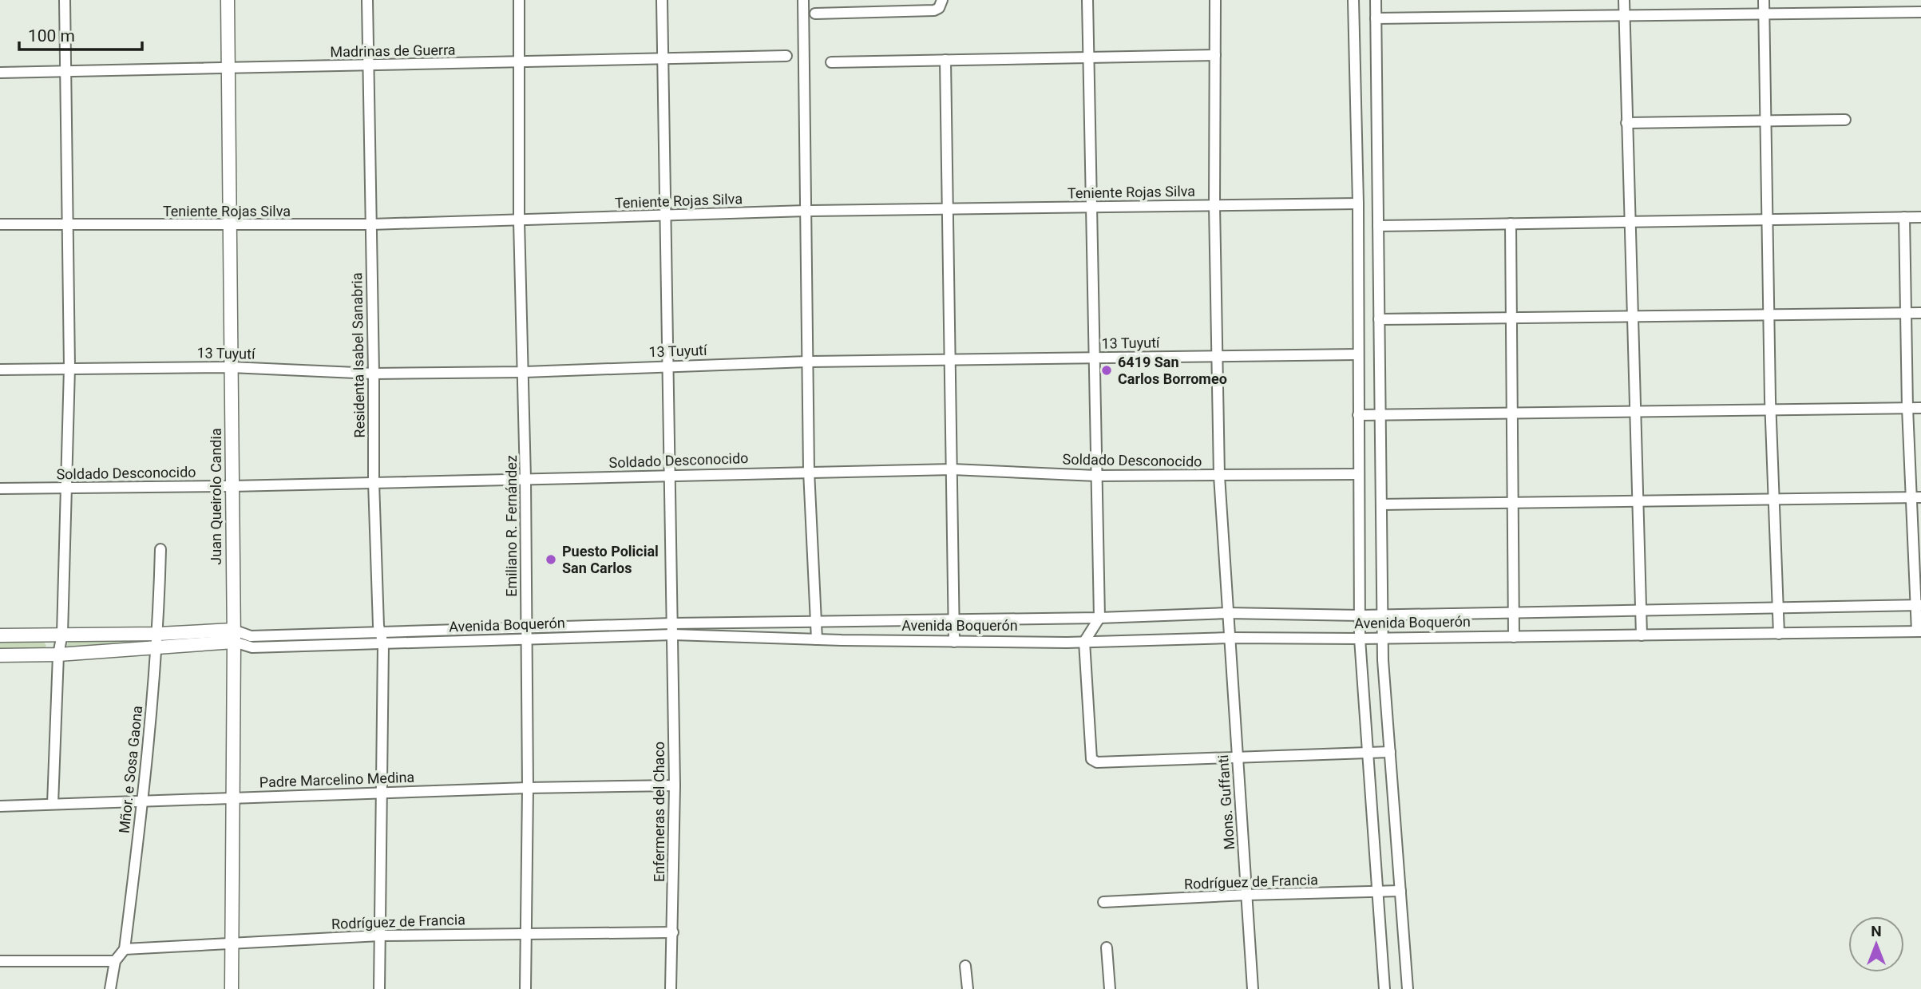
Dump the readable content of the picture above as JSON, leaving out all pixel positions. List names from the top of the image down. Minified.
{"streets":{"street":["Madrinas de Guerra","Teniente Rojas Silva","13 Tuyutí","Residenta Isabel Sanabria","Soldado Desconocido","Juan Queirolo Candia","Emiliano R. Fernández","Avenida Boquerón","Mñor. e Sosa Gaona","Padre Marcelino Medina","Mons. Guffanti","Enfermeras del Chaco","Rodríguez de Francia"]},"crossings":[["Madrinas de Guerra","Residenta Isabel Sanabria"],["Madrinas de Guerra","Juan Queirolo Candia"],["Madrinas de Guerra","Emiliano R. Fernández"],["Madrinas de Guerra","Enfermeras del Chaco"],["Teniente Rojas Silva","Residenta Isabel Sanabria"],["Teniente Rojas Silva","Juan Queirolo Candia"],["Teniente Rojas Silva","Emiliano R. Fernández"],["Teniente Rojas Silva","Mons. Guffanti"],["Teniente Rojas Silva","Enfermeras del Chaco"],["13 Tuyutí","Residenta Isabel Sanabria"],["13 Tuyutí","Juan Queirolo Candia"],["13 Tuyutí","Emiliano R. Fernández"],["13 Tuyutí","Mons. Guffanti"],["13 Tuyutí","Enfermeras del Chaco"],["Residenta Isabel Sanabria","Soldado Desconocido"],["Residenta Isabel Sanabria","Avenida Boquerón"],["Residenta Isabel Sanabria","Padre Marcelino Medina"],["Residenta Isabel Sanabria","Rodríguez de Francia"],["Soldado Desconocido","Juan Queirolo Candia"],["Soldado Desconocido","Emiliano R. Fernández"],["Soldado Desconocido","Mons. Guffanti"],["Soldado Desconocido","Enfermeras del Chaco"],["Juan Queirolo Candia","Avenida Boquerón"],["Juan Queirolo Candia","Padre Marcelino Medina"],["Juan Queirolo Candia","Rodríguez de Francia"],["Emiliano R. Fernández","Avenida Boquerón"],["Emiliano R. Fernández","Padre Marcelino Medina"],["Emiliano R. Fernández","Rodríguez de Francia"],["Avenida Boquerón","Mñor. e Sosa Gaona"],["Avenida Boquerón","Mons. Guffanti"],["Avenida Boquerón","Enfermeras del Chaco"],["Mñor. e Sosa Gaona","Padre Marcelino Medina"],["Mñor. e Sosa Gaona","Rodríguez de Francia"],["Padre Marcelino Medina","Enfermeras del Chaco"],["Mons. Guffanti","Rodríguez de Francia"],["Enfermeras del Chaco","Rodríguez de Francia"]],"places":["6419 San Carlos Borromeo","Puesto Policial San Carlos"],"scale_bar":"100 m","north":"top"}
